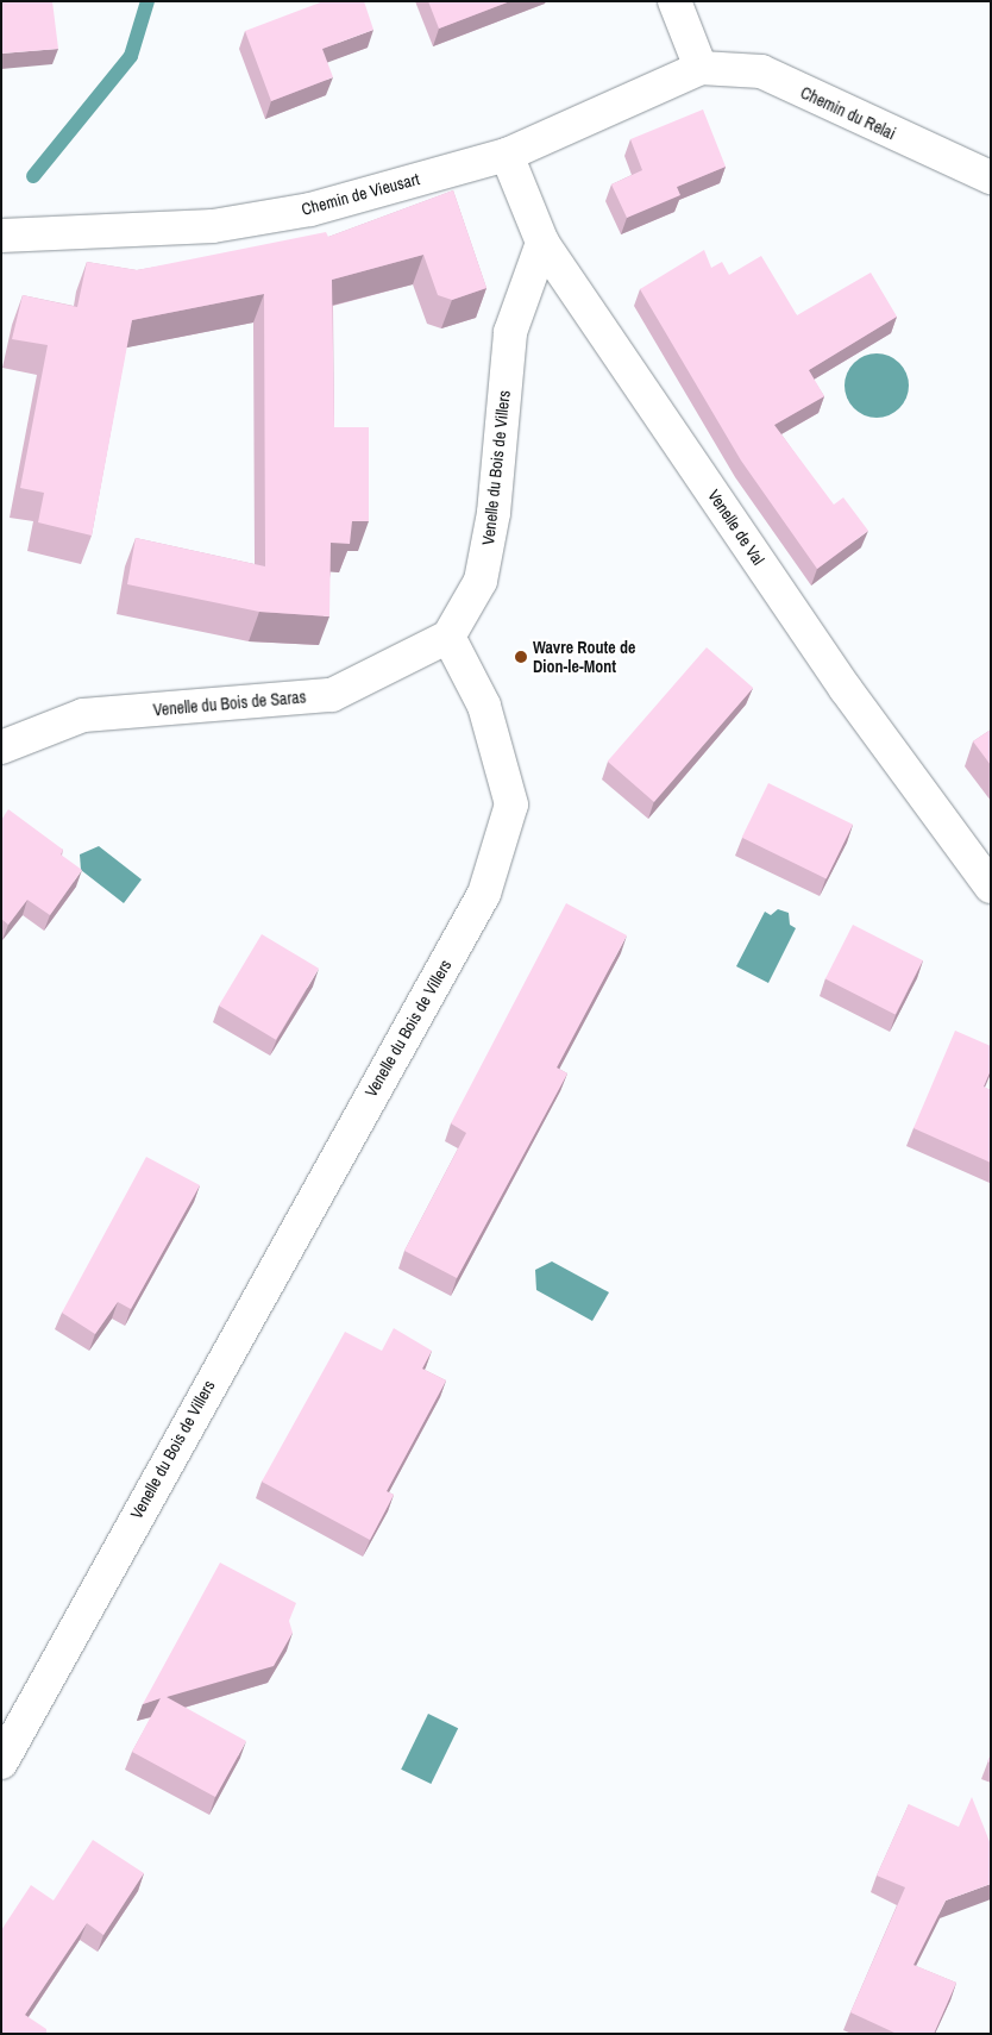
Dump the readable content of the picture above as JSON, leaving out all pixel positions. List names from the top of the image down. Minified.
{"streets":{"street":["Chemin du Relai","Chemin de Vieusart","Venelle du Bois de Villers","Venelle de Val","Venelle du Bois de Saras"]},"crossings":[["Chemin du Relai","Chemin de Vieusart"],["Chemin de Vieusart","Venelle de Val"],["Venelle du Bois de Villers","Venelle de Val"],["Venelle du Bois de Villers","Venelle du Bois de Saras"]],"places":["Wavre Route de Dion-le-Mont"]}
